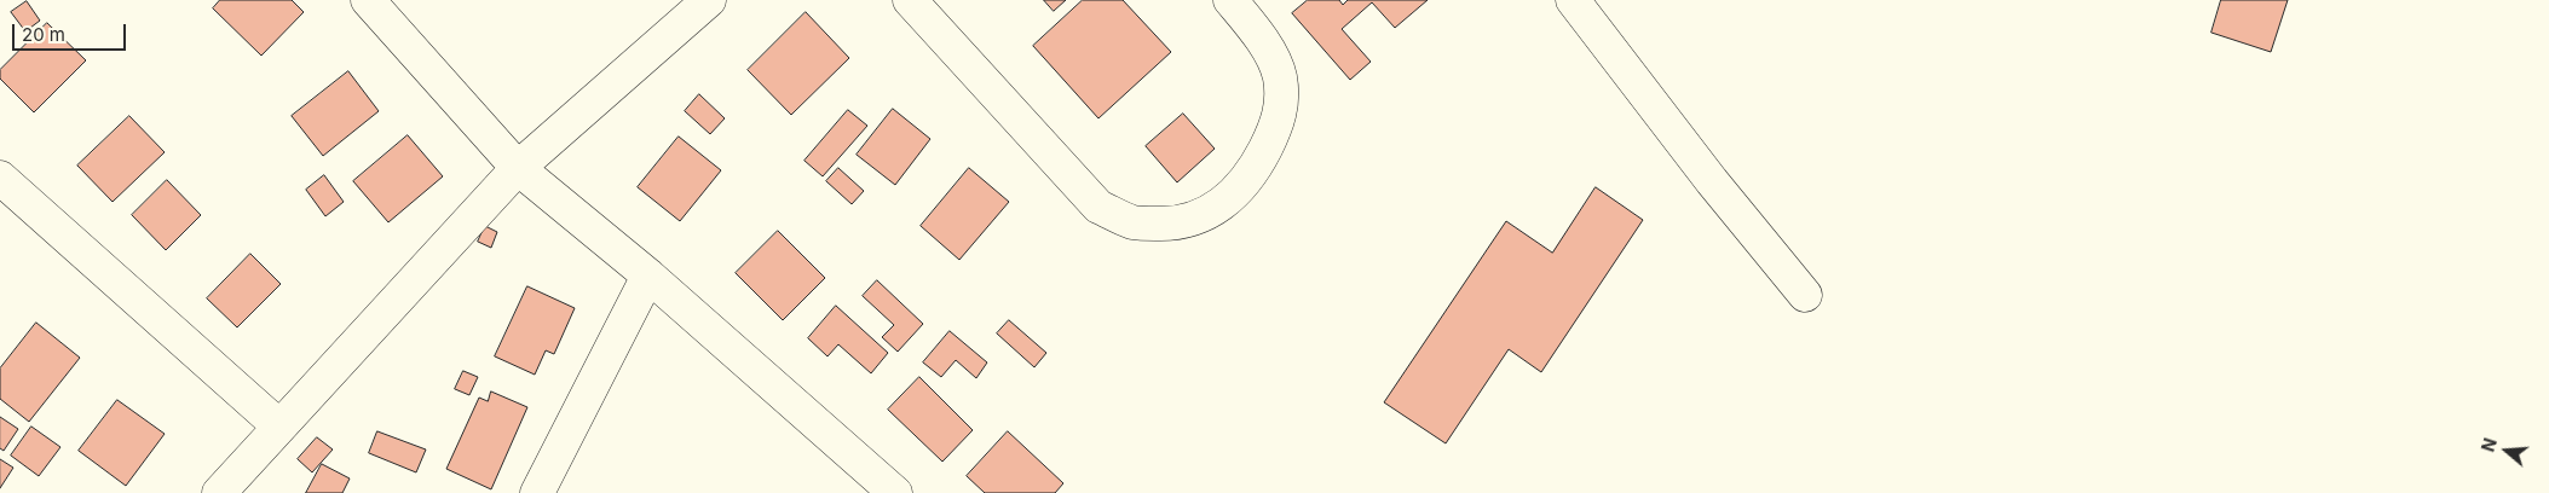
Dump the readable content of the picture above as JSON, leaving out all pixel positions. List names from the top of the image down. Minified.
{"scale_bar":"20 m","north":"left"}
